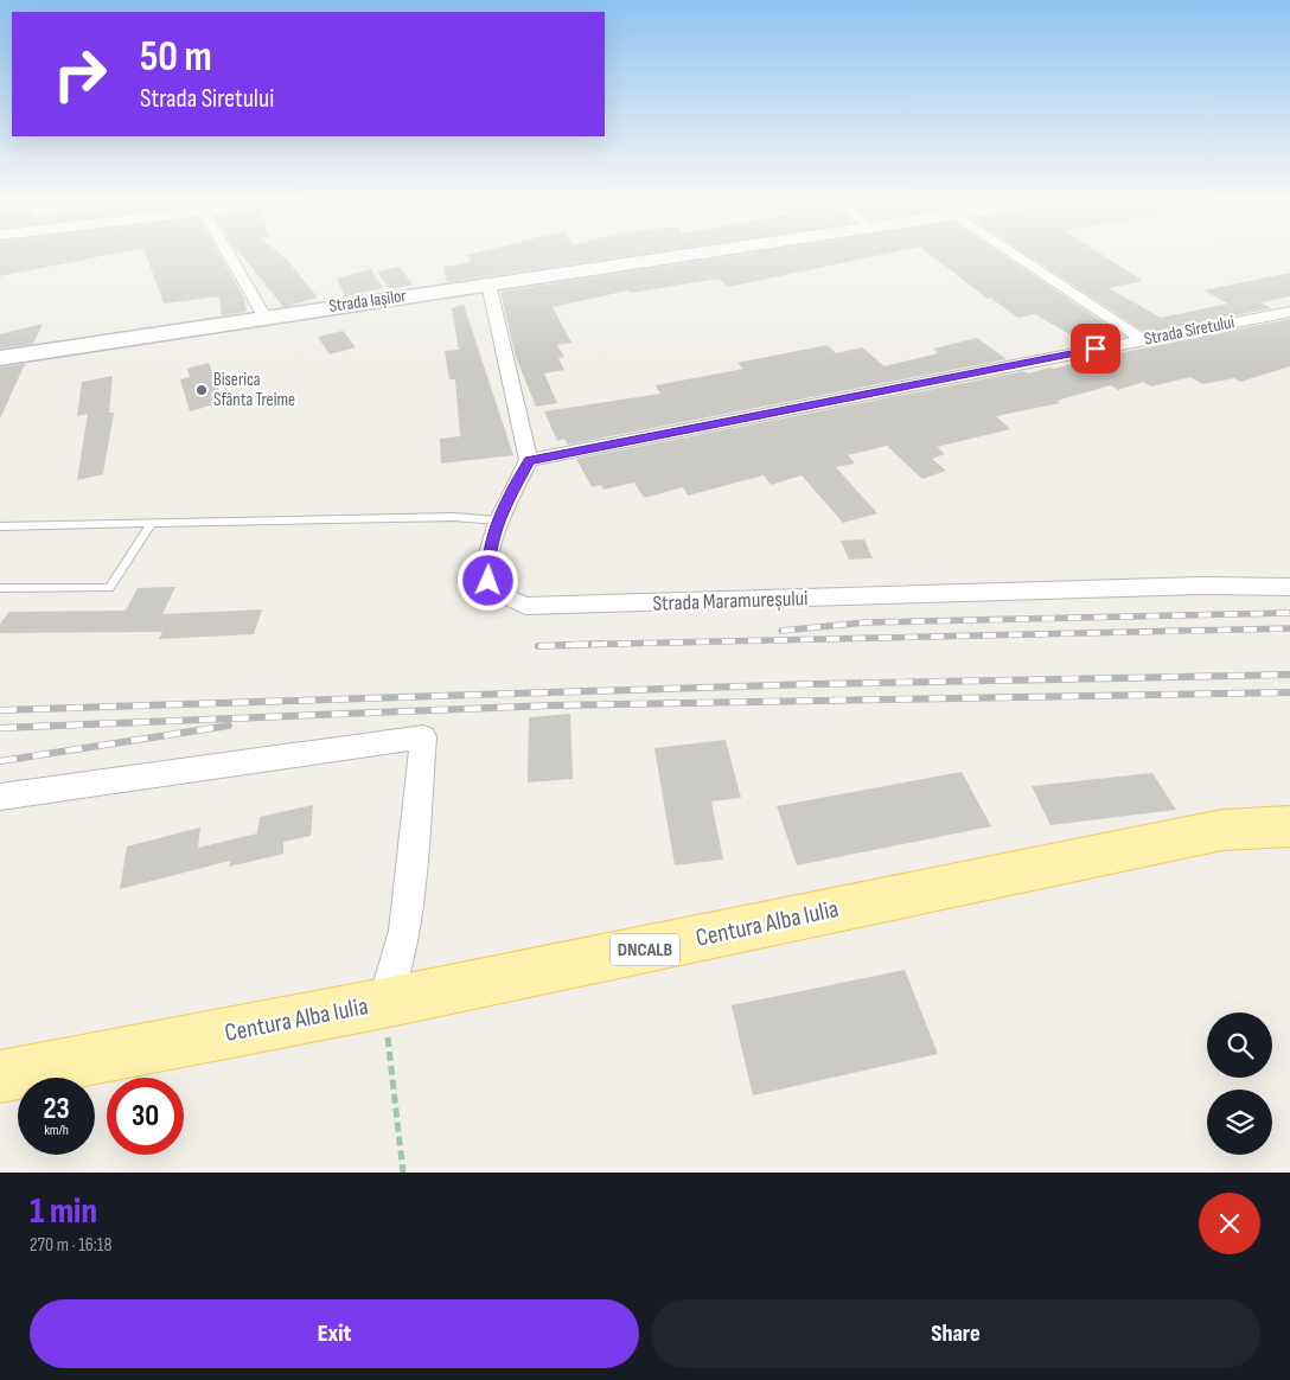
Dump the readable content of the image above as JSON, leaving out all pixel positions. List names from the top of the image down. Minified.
{"streets":{"main road":["Centura Alba Iulia","DNCALB"],"street":["Strada Iașilor","Strada Siretului","Strada Maramureșului"]},"crossings":[["Strada Siretului","Strada Maramureșului"]],"places":["Biserica Sfânta Treime"],"page":{"turn":["50 m","Strada Siretului"],"speed":"23 km/h","limit":"30","heading":["1 min","270 m · 16:18"],"buttons":["Exit","Share"]}}
